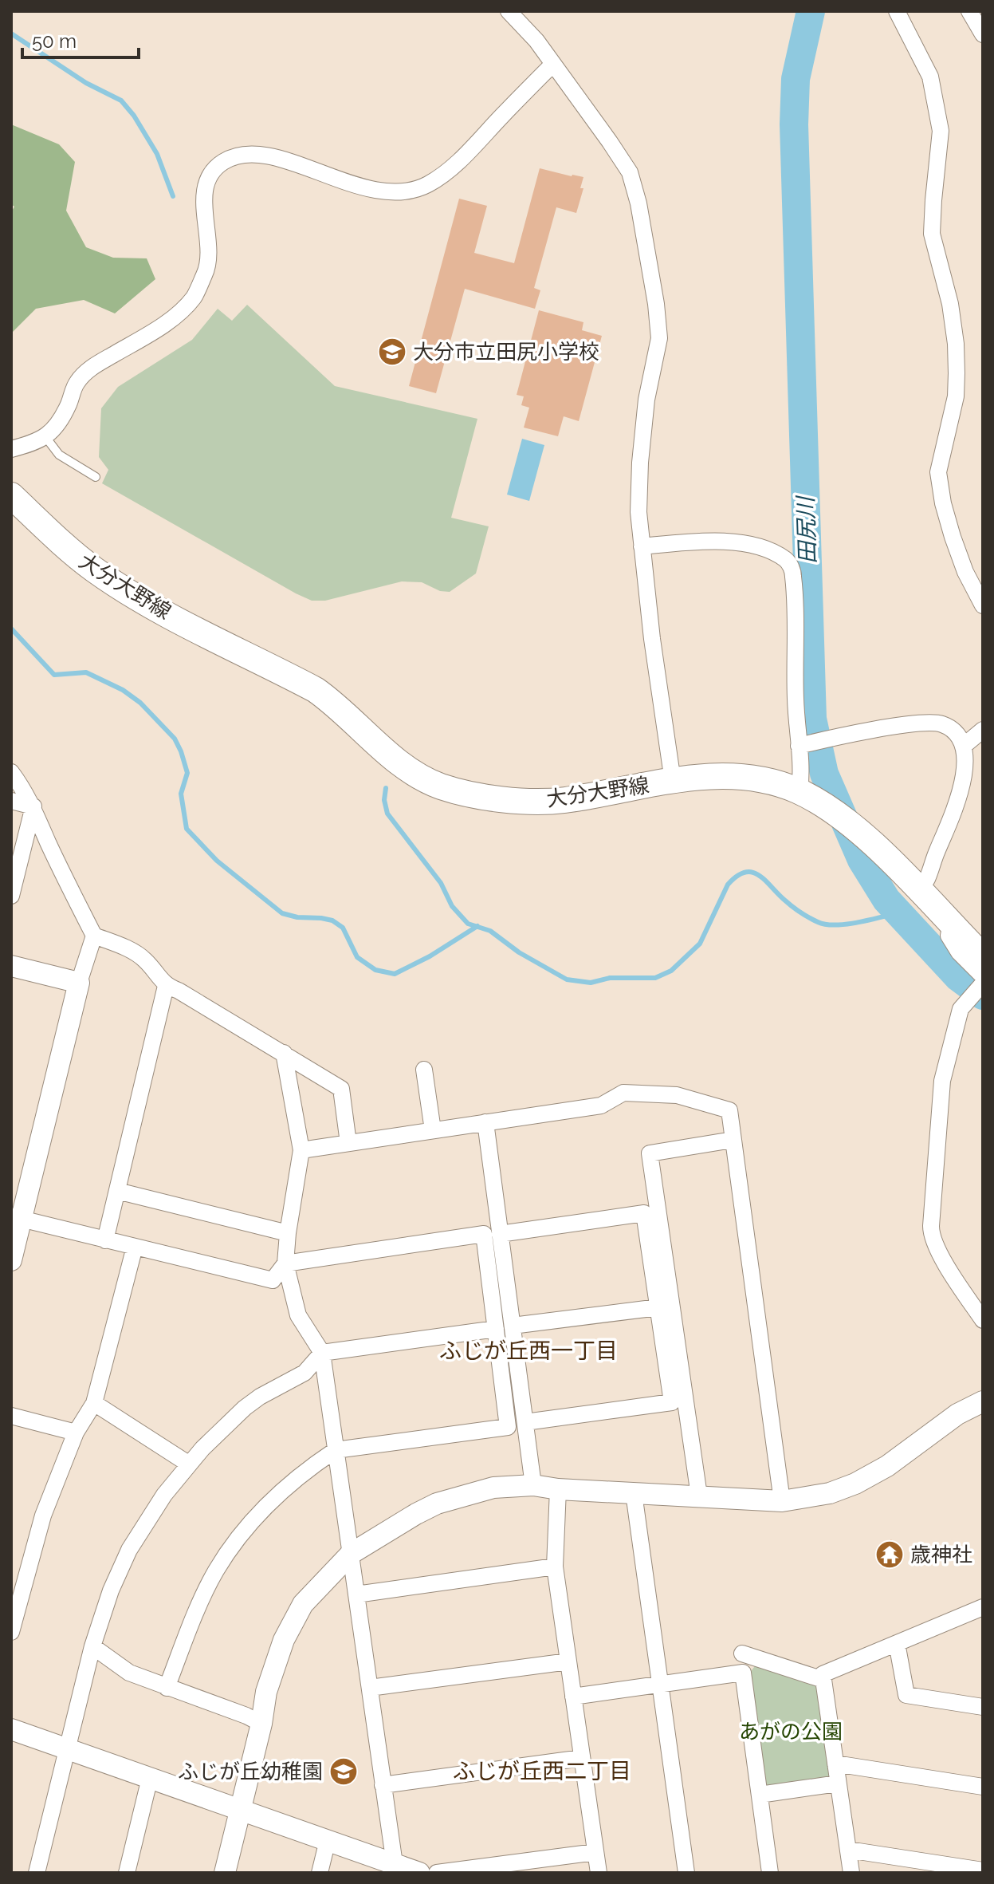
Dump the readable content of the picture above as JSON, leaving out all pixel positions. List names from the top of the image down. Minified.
{"streets":{"main road":["大分大野線"]},"districts":["ふじが丘西一丁目","ふじが丘西二丁目"],"water":["田尻川"],"parks":["あがの公園"],"places":{"school or university":["大分市立田尻小学校","ふじが丘幼稚園"],"temple":["歳神社"]},"scale_bar":"50 m"}
